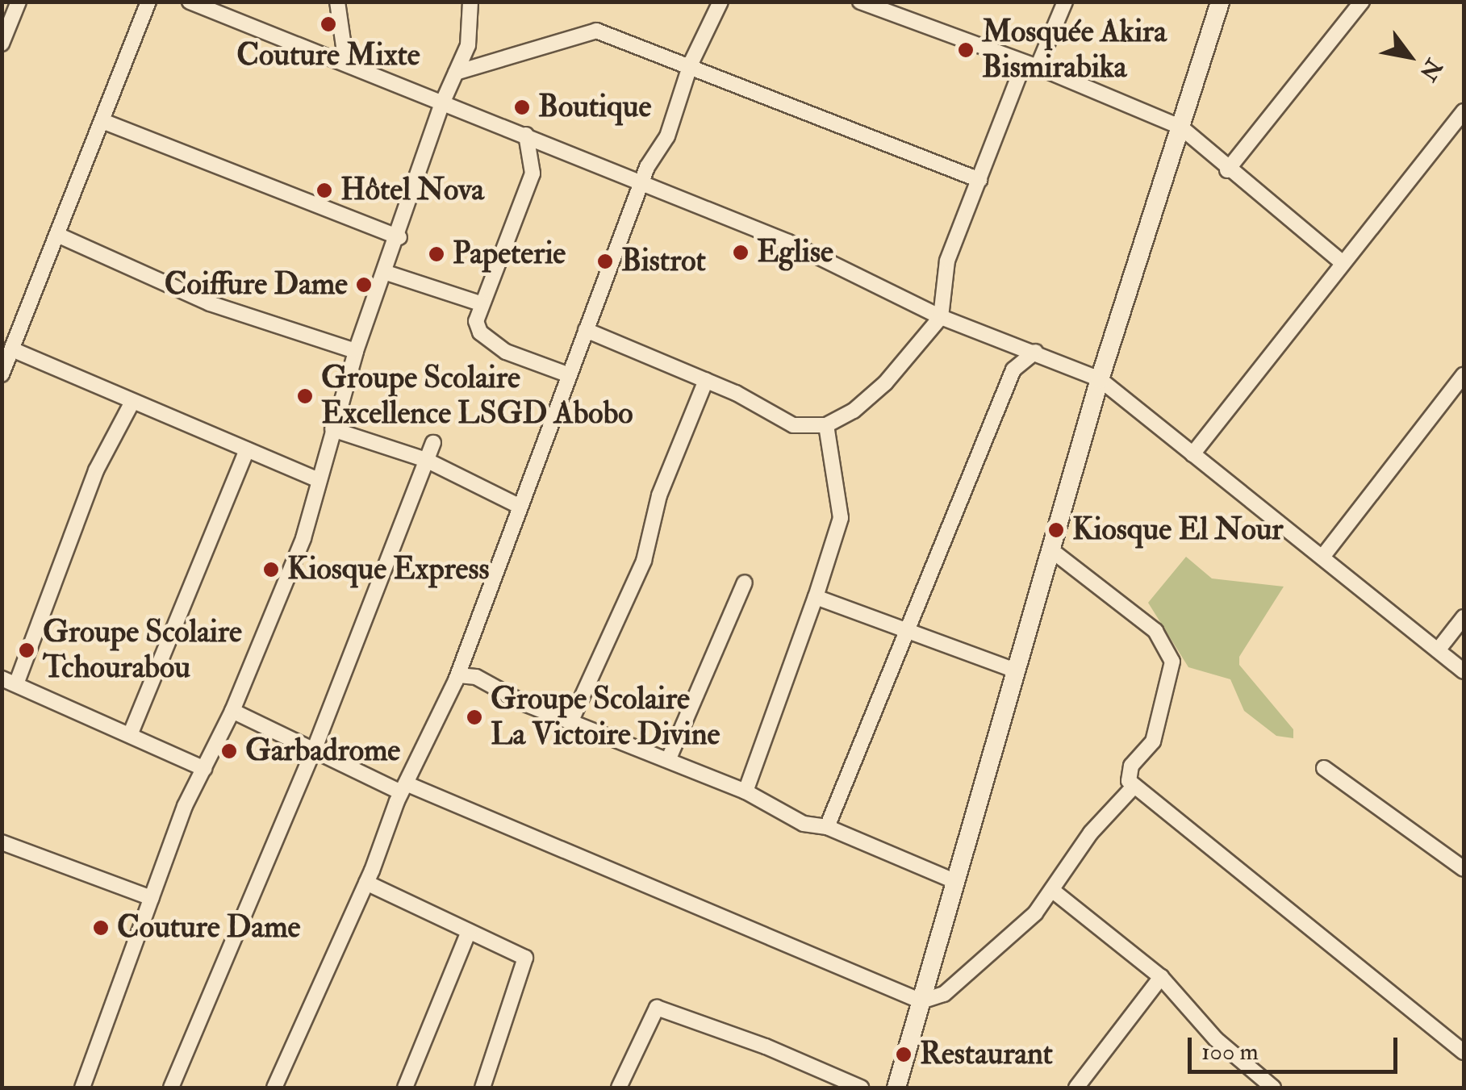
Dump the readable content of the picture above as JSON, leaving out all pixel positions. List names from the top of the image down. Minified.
{"places":["Couture Mixte","Mosquée Akira Bismirabika","Boutique","Hôtel Nova","Eglise","Papeterie","Bistrot","Coiffure Dame","Groupe Scolaire Excellence LSGD Abobo","Kiosque El Nour","Kiosque Express","Groupe Scolaire Tchourabou","Groupe Scolaire La Victoire Divine","Garbadrome","Couture Dame","Restaurant"],"scale_bar":"100 m","north":"bottom right"}
